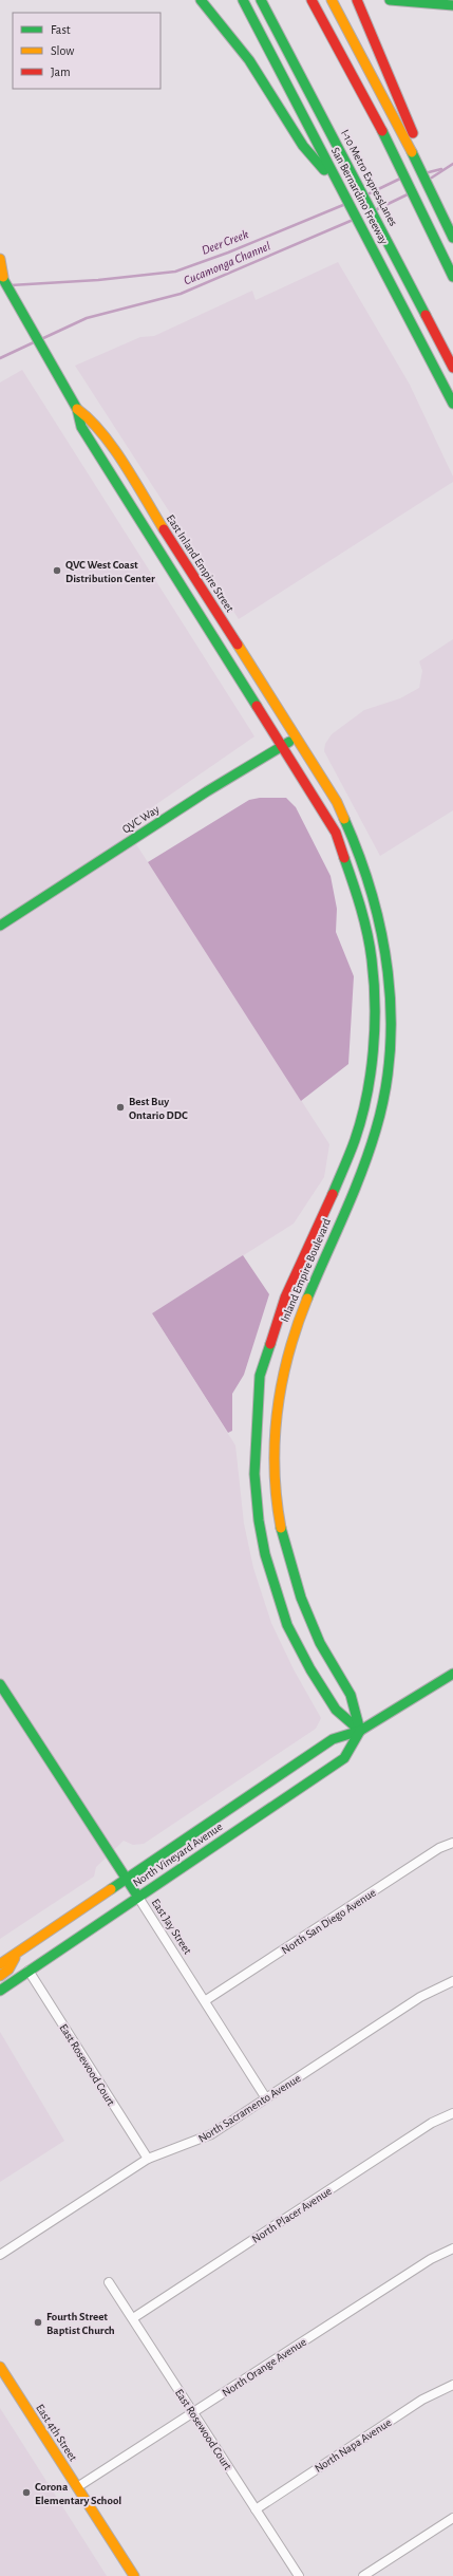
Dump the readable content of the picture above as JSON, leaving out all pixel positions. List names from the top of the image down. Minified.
{"streets":{"main road":["I-10 Metro ExpressLanes","San Bernardino Freeway","East Inland Empire Street","QVC Way","Inland Empire Boulevard","North Vineyard Avenue","East Jay Street","East 4th Street"],"street":["North San Diego Avenue","East Rosewood Court","North Sacramento Avenue","North Placer Avenue","North Orange Avenue","North Napa Avenue"]},"crossings":[["East Inland Empire Street","QVC Way"],["East Inland Empire Street","Inland Empire Boulevard"],["QVC Way","Inland Empire Boulevard"],["Inland Empire Boulevard","North Vineyard Avenue"],["North Vineyard Avenue","East Jay Street"],["North Vineyard Avenue","East Rosewood Court"],["North San Diego Avenue","East Jay Street"],["East Jay Street","North Sacramento Avenue"],["East Rosewood Court","North Sacramento Avenue"],["East Rosewood Court","North Placer Avenue"],["East Rosewood Court","North Orange Avenue"],["East Rosewood Court","North Napa Avenue"],["North Orange Avenue","East 4th Street"]],"water":["Deer Creek","Cucamonga Channel"],"places":["QVC West Coast Distribution Center","Best Buy Ontario DDC","Fourth Street Baptist Church","Corona Elementary School"],"legend":["Fast","Slow","Jam"]}
